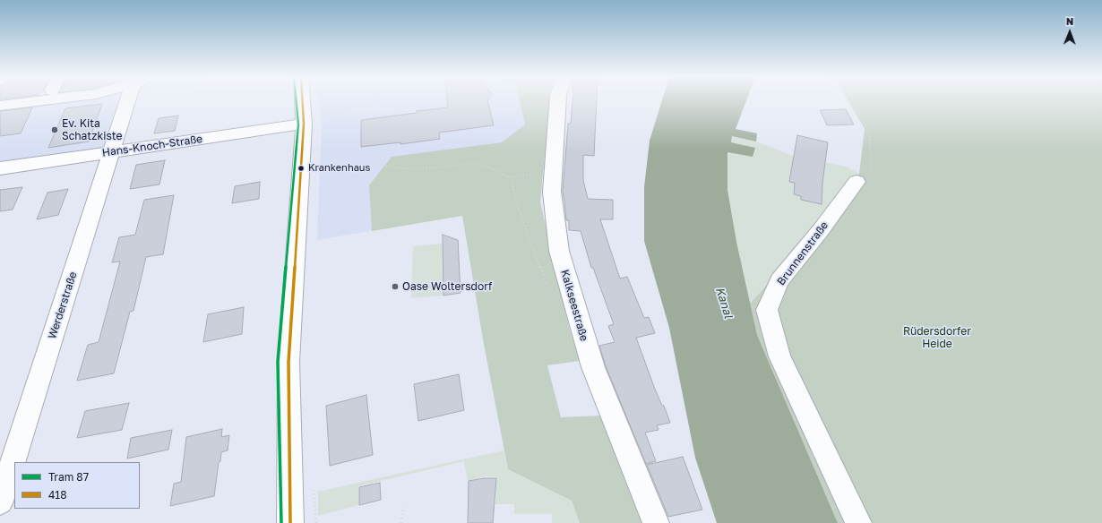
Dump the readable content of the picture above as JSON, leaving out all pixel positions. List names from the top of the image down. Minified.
{"streets":{"street":["Hans-Knoch-Straße","Brunnenstraße","Werderstraße","Kalkseestraße"]},"crossings":[["Hans-Knoch-Straße","Werderstraße"]],"water":["Kanal"],"parks":["Rüdersdorfer Heide"],"places":["Ev. Kita Schatzkiste","Krankenhaus","Oase Woltersdorf"],"lines":["tram line 87","transit line 418"],"legend":["Tram 87","418"],"north":"top"}
